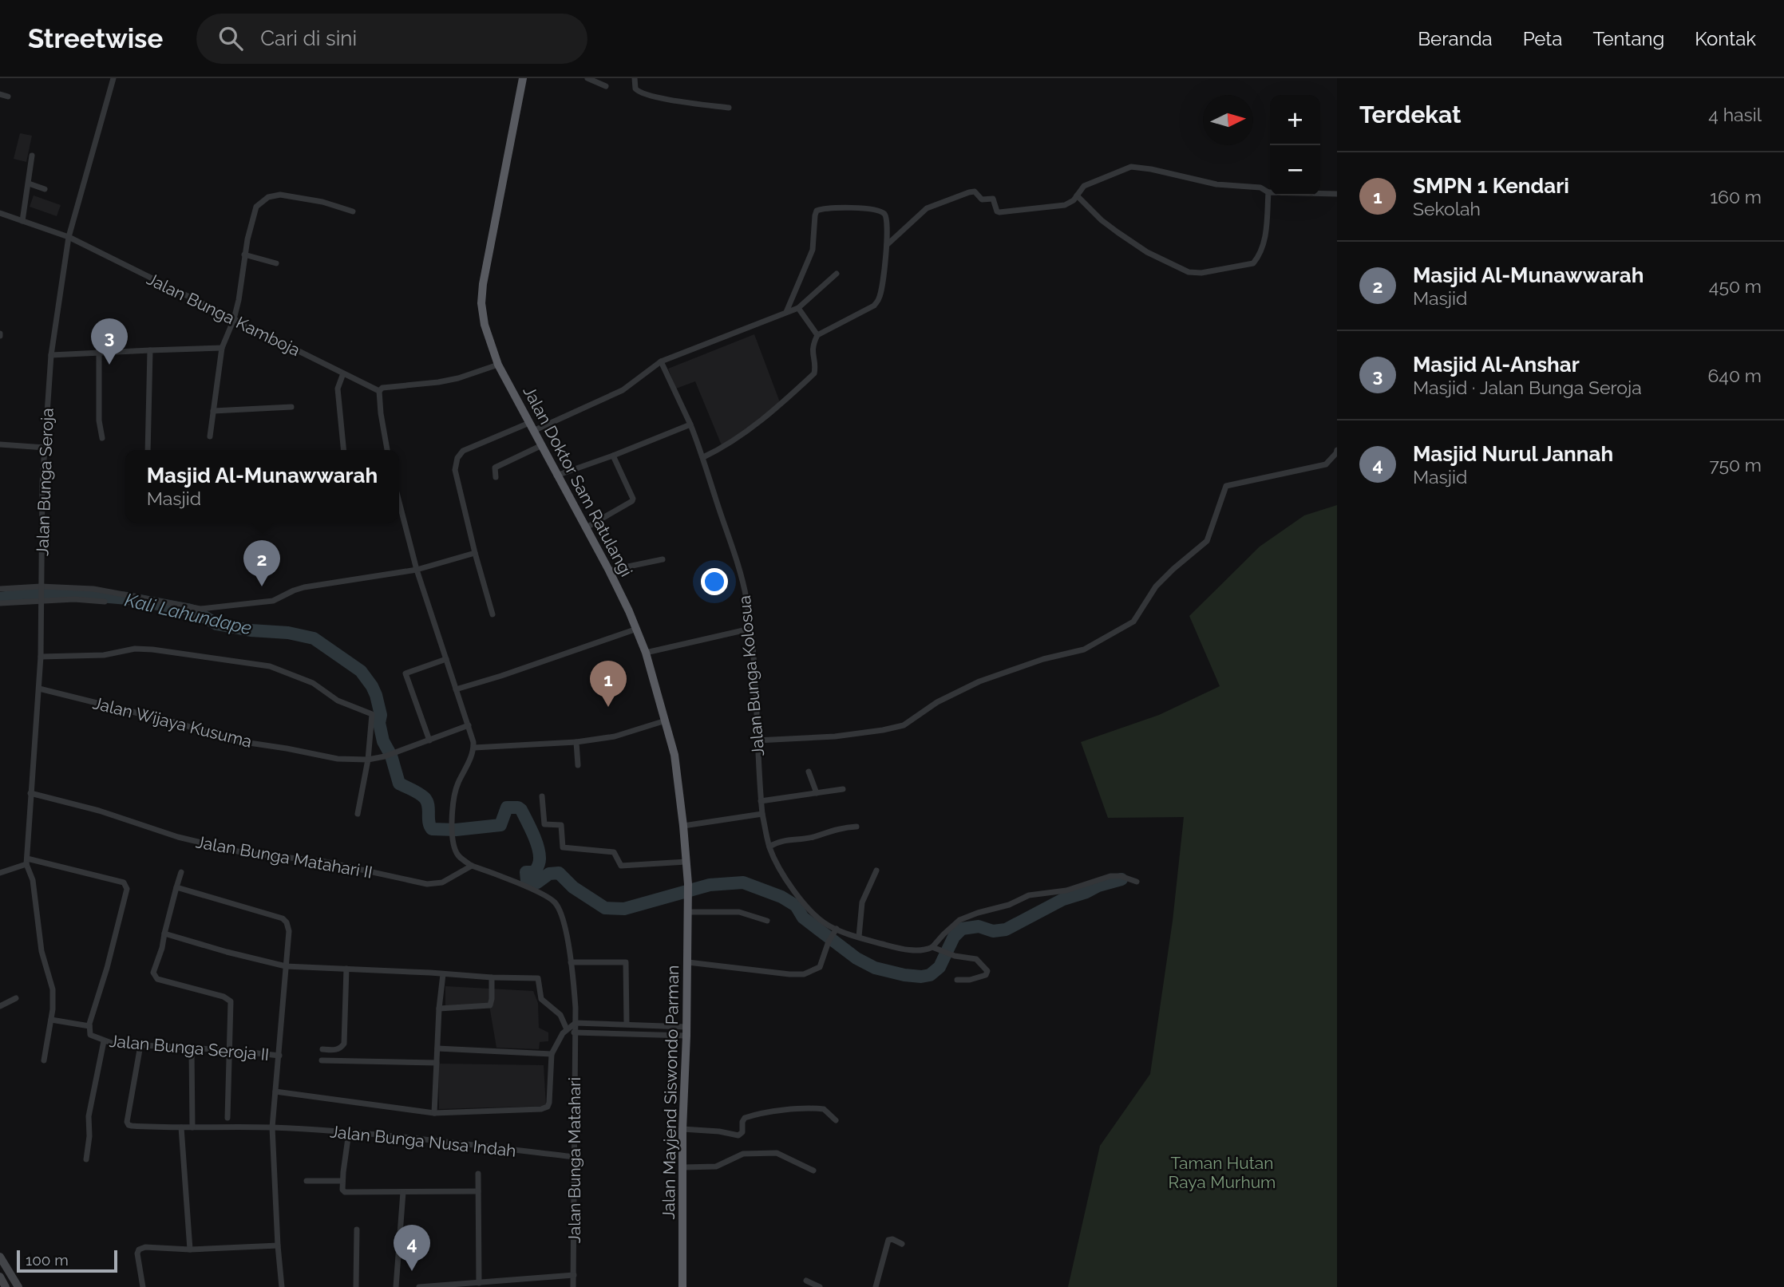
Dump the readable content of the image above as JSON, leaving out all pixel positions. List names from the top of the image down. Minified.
{"streets":{"highway":["Jalan Doktor Sam Ratulangi","Jalan Mayjend Siswondo Parman"],"street":["Jalan Bunga Kamboja","Jalan Bunga Seroja","Jalan Bunga Kolosua","Jalan Wijaya Kusuma","Jalan Bunga Matahari II","Jalan Bunga Seroja II","Jalan Bunga Nusa Indah","Jalan Bunga Matahari"]},"crossings":[["Jalan Bunga Kamboja","Jalan Bunga Seroja"],["Jalan Doktor Sam Ratulangi","Jalan Mayjend Siswondo Parman"],["Jalan Bunga Seroja","Jalan Wijaya Kusuma"],["Jalan Bunga Seroja","Jalan Bunga Matahari II"],["Jalan Bunga Seroja","Jalan Bunga Seroja II"],["Jalan Bunga Matahari II","Jalan Bunga Matahari"],["Jalan Bunga Seroja II","Jalan Bunga Nusa Indah"],["Jalan Bunga Nusa Indah","Jalan Bunga Matahari"]],"water":["Kali Lahundape"],"parks":["Taman Hutan Raya Murhum"],"scale_bar":"100 m","north":"right","page":{"header":"Streetwise","search":"Cari di sini","nav":["Beranda","Peta","Tentang","Kontak"],"heading":["Terdekat","4 hasil"],"map_buttons":["+","−"],"list":[{"mark":"1","name":"SMPN 1 Kendari","note":"Sekolah","value":"160 m"},{"mark":"2","name":"Masjid Al-Munawwarah","note":"Masjid","value":"450 m"},{"mark":"3","name":"Masjid Al-Anshar","note":"Masjid · Jalan Bunga Seroja","value":"640 m"},{"mark":"4","name":"Masjid Nurul Jannah","note":"Masjid","value":"750 m"}],"pins":["3","2","1","4"],"popup":["Masjid Al-Munawwarah","Masjid"],"scale":"100 m"}}
